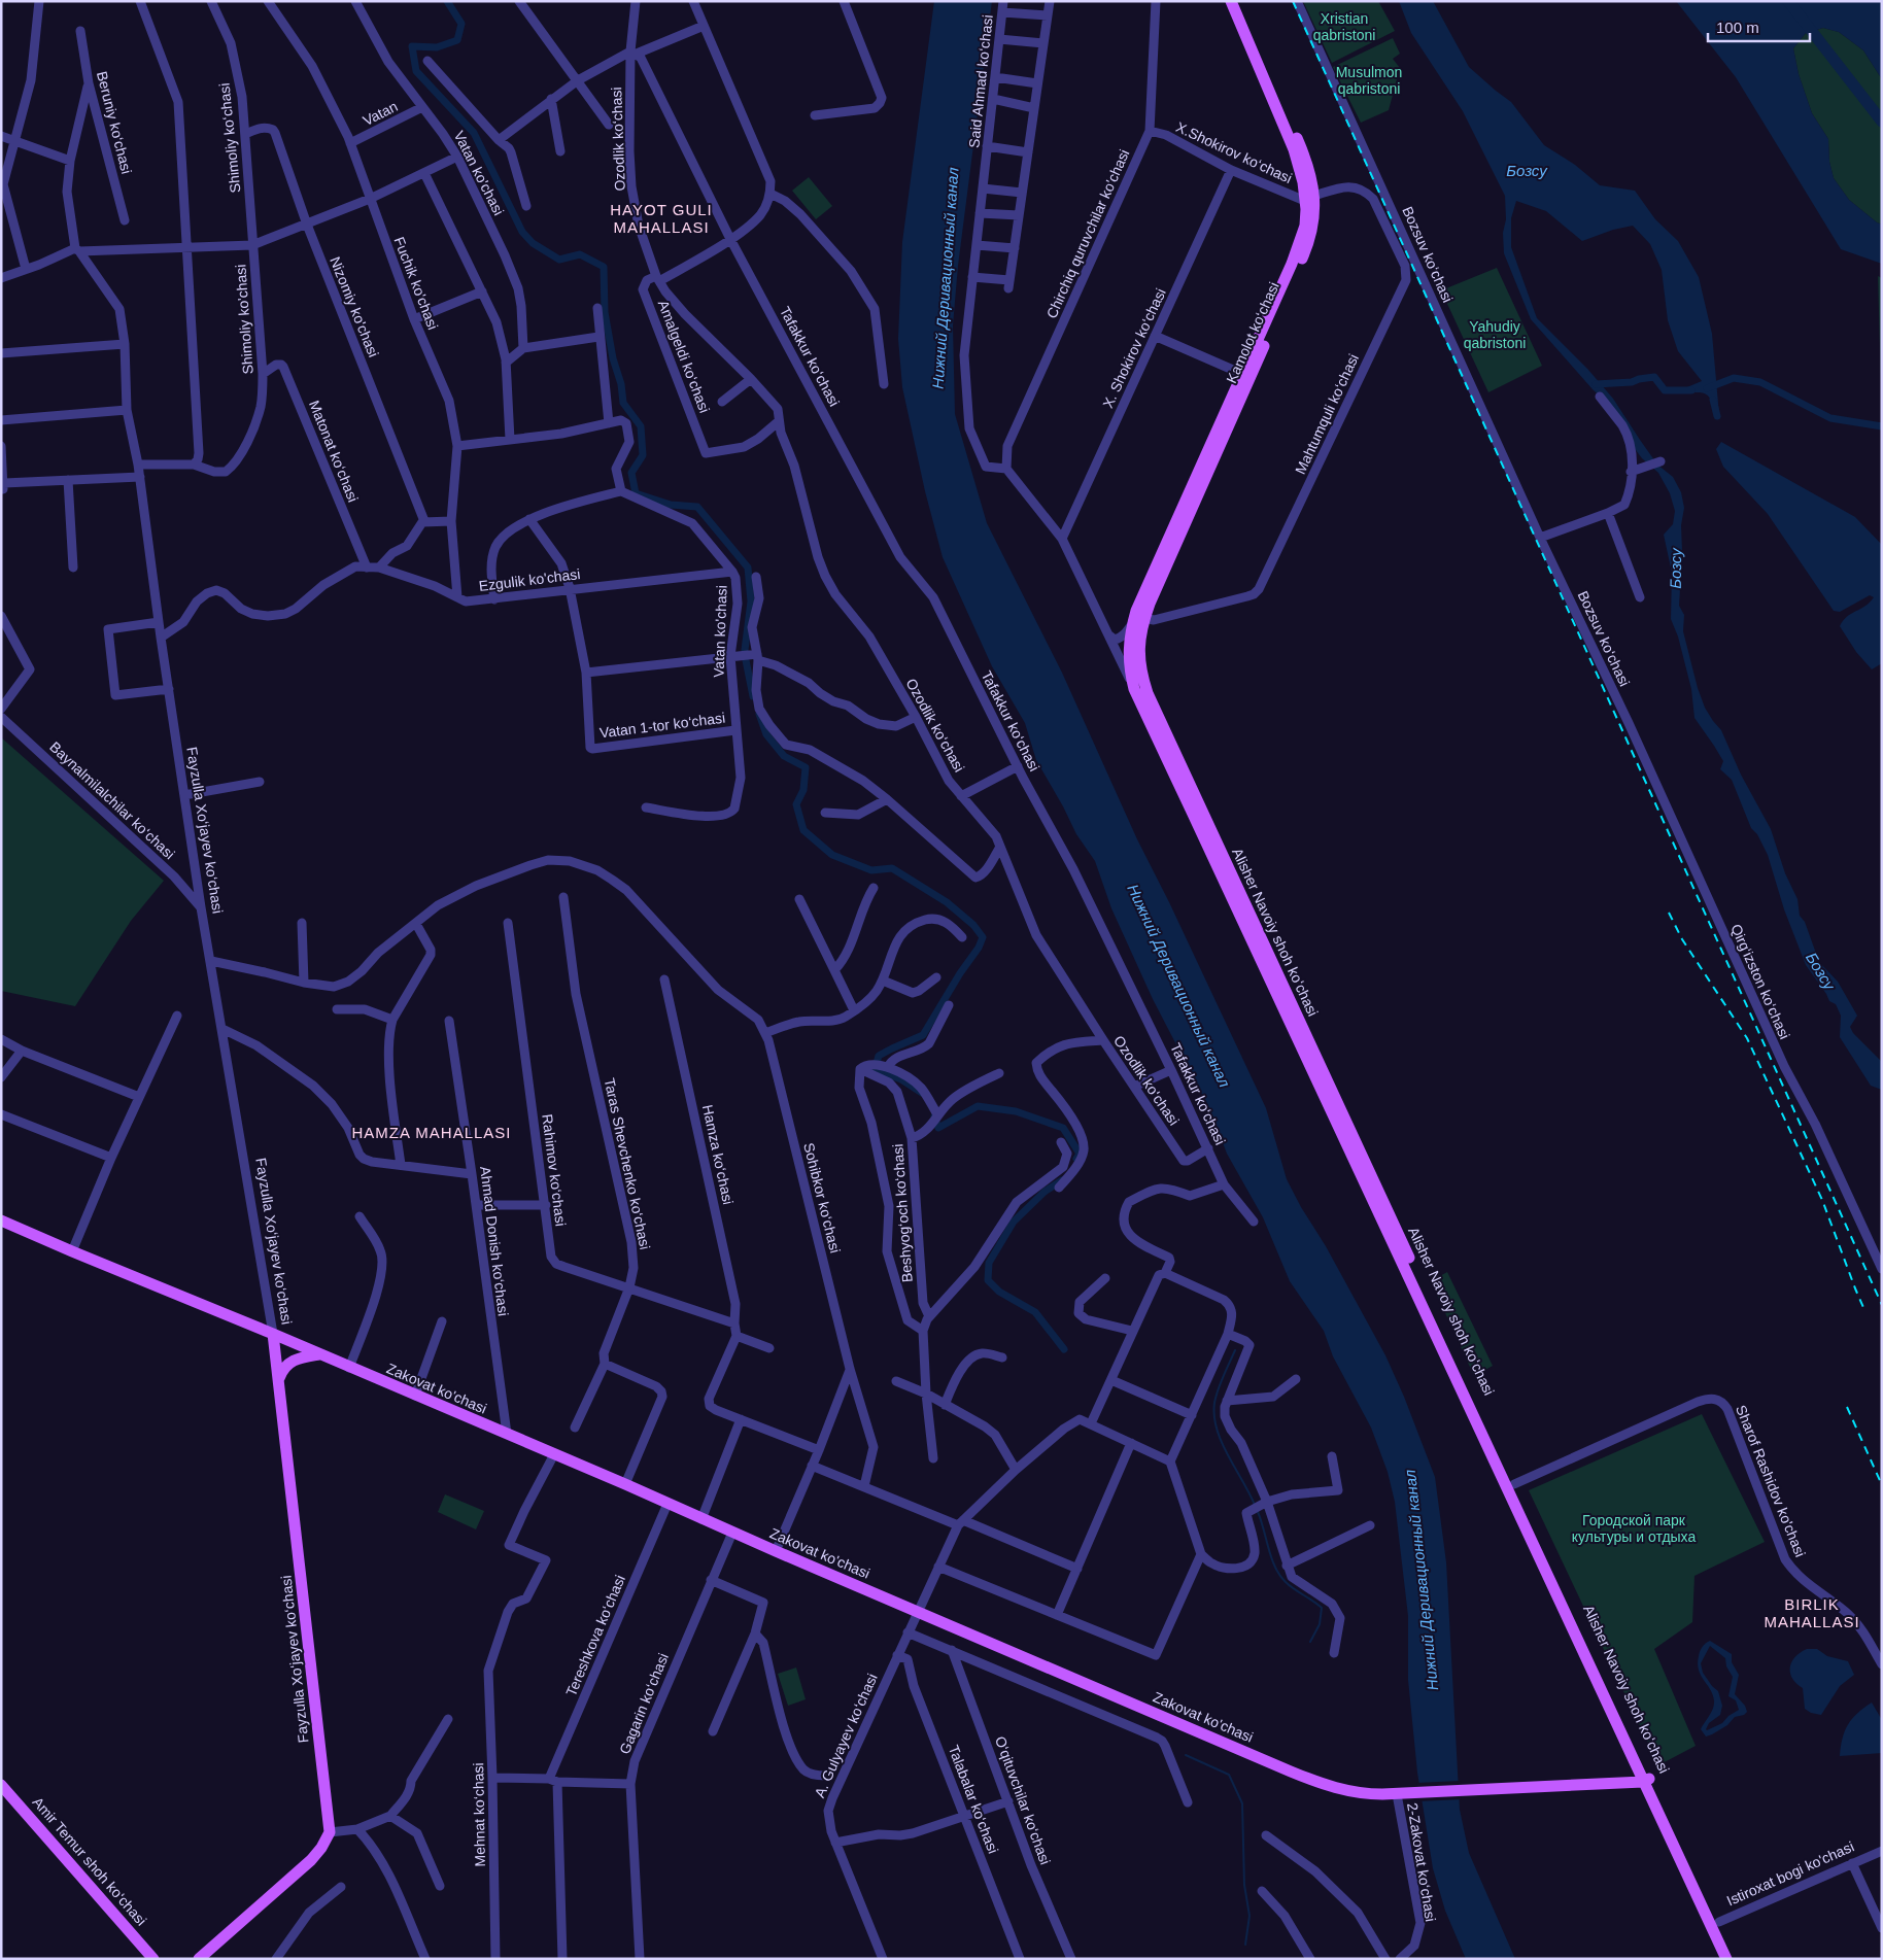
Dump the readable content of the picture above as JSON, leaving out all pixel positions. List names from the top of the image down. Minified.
{"streets":{"main road":["Kamolot ko‘chasi","Fayzulla Xo‘jayev ko‘chasi","Alisher Navoiy shoh koʻchasi","Zakovat ko'chasi","Amir Temur shoh ko‘chasi"],"street":["Said Ahmad ko‘chasi","Vatan","Beruniy ko‘chasi","Shimoliy ko‘chasi","Ozodlik ko‘chasi","X.Shokirov ko‘chasi","Vatan ko'chasi","Chirchiq quruvchilar ko'chasi","Bozsuv ko‘chasi","Fuchik ko'chasi","Nizomiy ko'chasi","Shimoliy ko'chasi","X. Shokirov ko‘chasi","Amalgeldi ko‘chasi","Tafakkur ko‘chasi","Mahtumquli ko‘chasi","Matonat ko‘chasi","Ezgulik ko'chasi","Vatan 1-tor ko‘chasi","Baynalmilalchilar ko‘chasi","Qirg‘izston ko‘chasi","Hamza ko‘chasi","Taras Shevchenko ko‘chasi","Rahimov ko‘chasi","Sohibkor ko‘chasi","Beshyog‘och ko‘chasi","Ahmad Donish ko‘chasi","Sharof Rashidov ko'chasi","Tereshkova ko‘chasi","Gagarin ko‘chasi","A. Gulyayev ko‘chasi","Talabalar ko‘chasi","O‘qituvchilar ko‘chasi","Mehnat ko‘chasi","2-Zakovat ko‘chasi","Istiroxat bogi ko'chasi"]},"crossings":[["Said Ahmad ko‘chasi","Chirchiq quruvchilar ko'chasi"],["Vatan","Vatan ko'chasi"],["Vatan","Fuchik ko'chasi"],["Shimoliy ko‘chasi","Nizomiy ko'chasi"],["Shimoliy ko‘chasi","Shimoliy ko'chasi"],["Ozodlik ko‘chasi","Amalgeldi ko‘chasi"],["Ozodlik ko‘chasi","Tafakkur ko‘chasi"],["X.Shokirov ko‘chasi","Chirchiq quruvchilar ko'chasi"],["X.Shokirov ko‘chasi","Kamolot ko‘chasi"],["X.Shokirov ko‘chasi","X. Shokirov ko‘chasi"],["X.Shokirov ko‘chasi","Mahtumquli ko‘chasi"],["Vatan ko'chasi","Ezgulik ko'chasi"],["Vatan ko'chasi","Vatan 1-tor ko‘chasi"],["Bozsuv ko‘chasi","Qirg‘izston ko‘chasi"],["Fuchik ko'chasi","Ezgulik ko'chasi"],["Shimoliy ko'chasi","Matonat ko‘chasi"],["Shimoliy ko'chasi","Fayzulla Xo‘jayev ko‘chasi"],["Kamolot ko‘chasi","Mahtumquli ko‘chasi"],["Kamolot ko‘chasi","Alisher Navoiy shoh koʻchasi"],["Matonat ko‘chasi","Ezgulik ko'chasi"],["Ezgulik ko'chasi","Fayzulla Xo‘jayev ko‘chasi"],["Baynalmilalchilar ko‘chasi","Fayzulla Xo‘jayev ko‘chasi"],["Fayzulla Xo‘jayev ko‘chasi","Zakovat ko'chasi"],["Alisher Navoiy shoh koʻchasi","Zakovat ko'chasi"],["Alisher Navoiy shoh koʻchasi","Sharof Rashidov ko'chasi"],["Alisher Navoiy shoh koʻchasi","Istiroxat bogi ko'chasi"],["Hamza ko‘chasi","Rahimov ko‘chasi"],["Taras Shevchenko ko‘chasi","Rahimov ko‘chasi"],["Ahmad Donish ko‘chasi","Zakovat ko'chasi"],["Zakovat ko'chasi","Tereshkova ko‘chasi"],["Zakovat ko'chasi","Gagarin ko‘chasi"],["Zakovat ko'chasi","A. Gulyayev ko‘chasi"],["Zakovat ko'chasi","Mehnat ko‘chasi"],["Zakovat ko'chasi","2-Zakovat ko‘chasi"],["A. Gulyayev ko‘chasi","Talabalar ko‘chasi"]],"districts":["HAYOT GULI MAHALLASI","HAMZA MAHALLASI","BIRLIK MAHALLASI"],"water":["Бозсу","Нижний Деривационный канал"],"parks":["Xristian qabristoni","Musulmon qabristoni","Yahudiy qabristoni","Городской парк культуры и отдыха"],"scale_bar":"100 m"}
